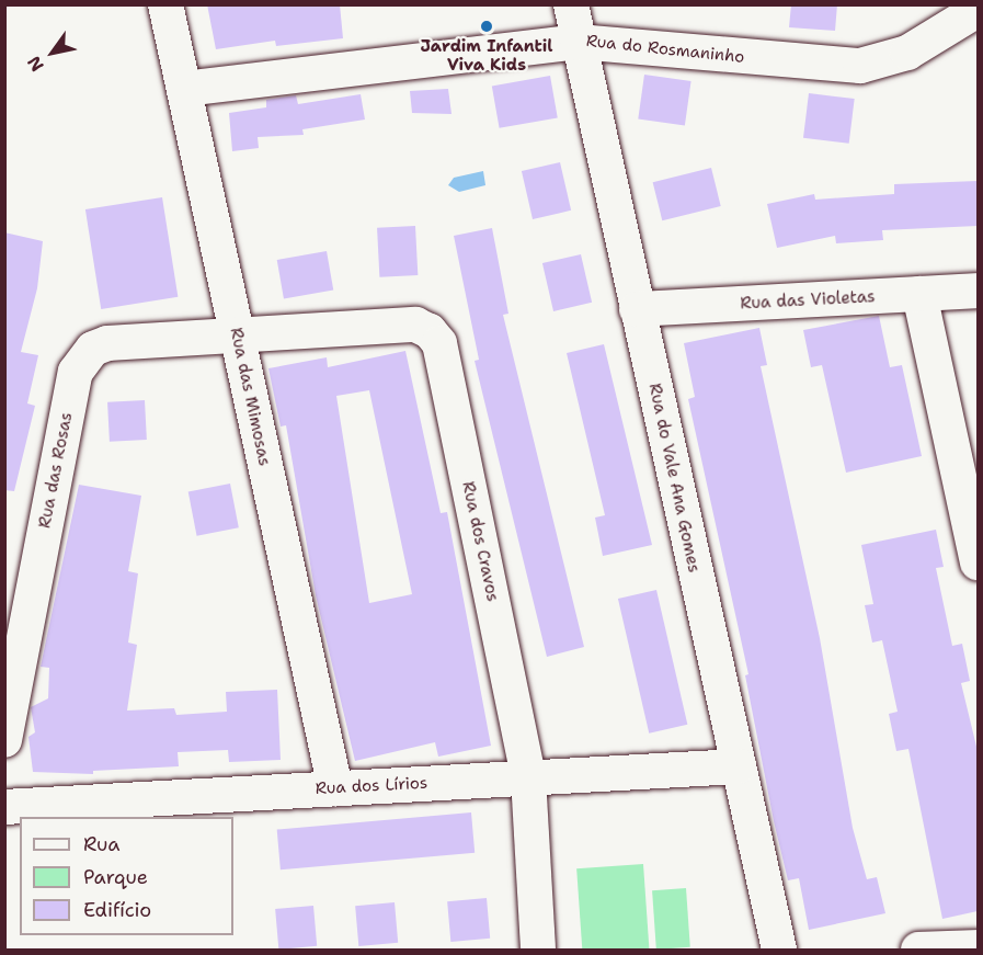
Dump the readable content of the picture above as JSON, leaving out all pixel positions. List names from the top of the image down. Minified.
{"streets":{"street":["Rua do Rosmaninho","Rua das Violetas","Rua das Mimosas","Rua das Rosas","Rua do Vale Ana Gomes","Rua dos Cravos","Rua dos Lírios"]},"crossings":[["Rua do Rosmaninho","Rua das Mimosas"],["Rua do Rosmaninho","Rua do Vale Ana Gomes"],["Rua das Violetas","Rua do Vale Ana Gomes"],["Rua das Mimosas","Rua das Rosas"],["Rua das Mimosas","Rua dos Cravos"],["Rua das Mimosas","Rua dos Lírios"],["Rua das Rosas","Rua dos Cravos"],["Rua do Vale Ana Gomes","Rua dos Lírios"],["Rua dos Cravos","Rua dos Lírios"]],"places":["Jardim Infantil Viva Kids"],"legend":["Rua","Parque","Edifício"],"north":"bottom left"}
